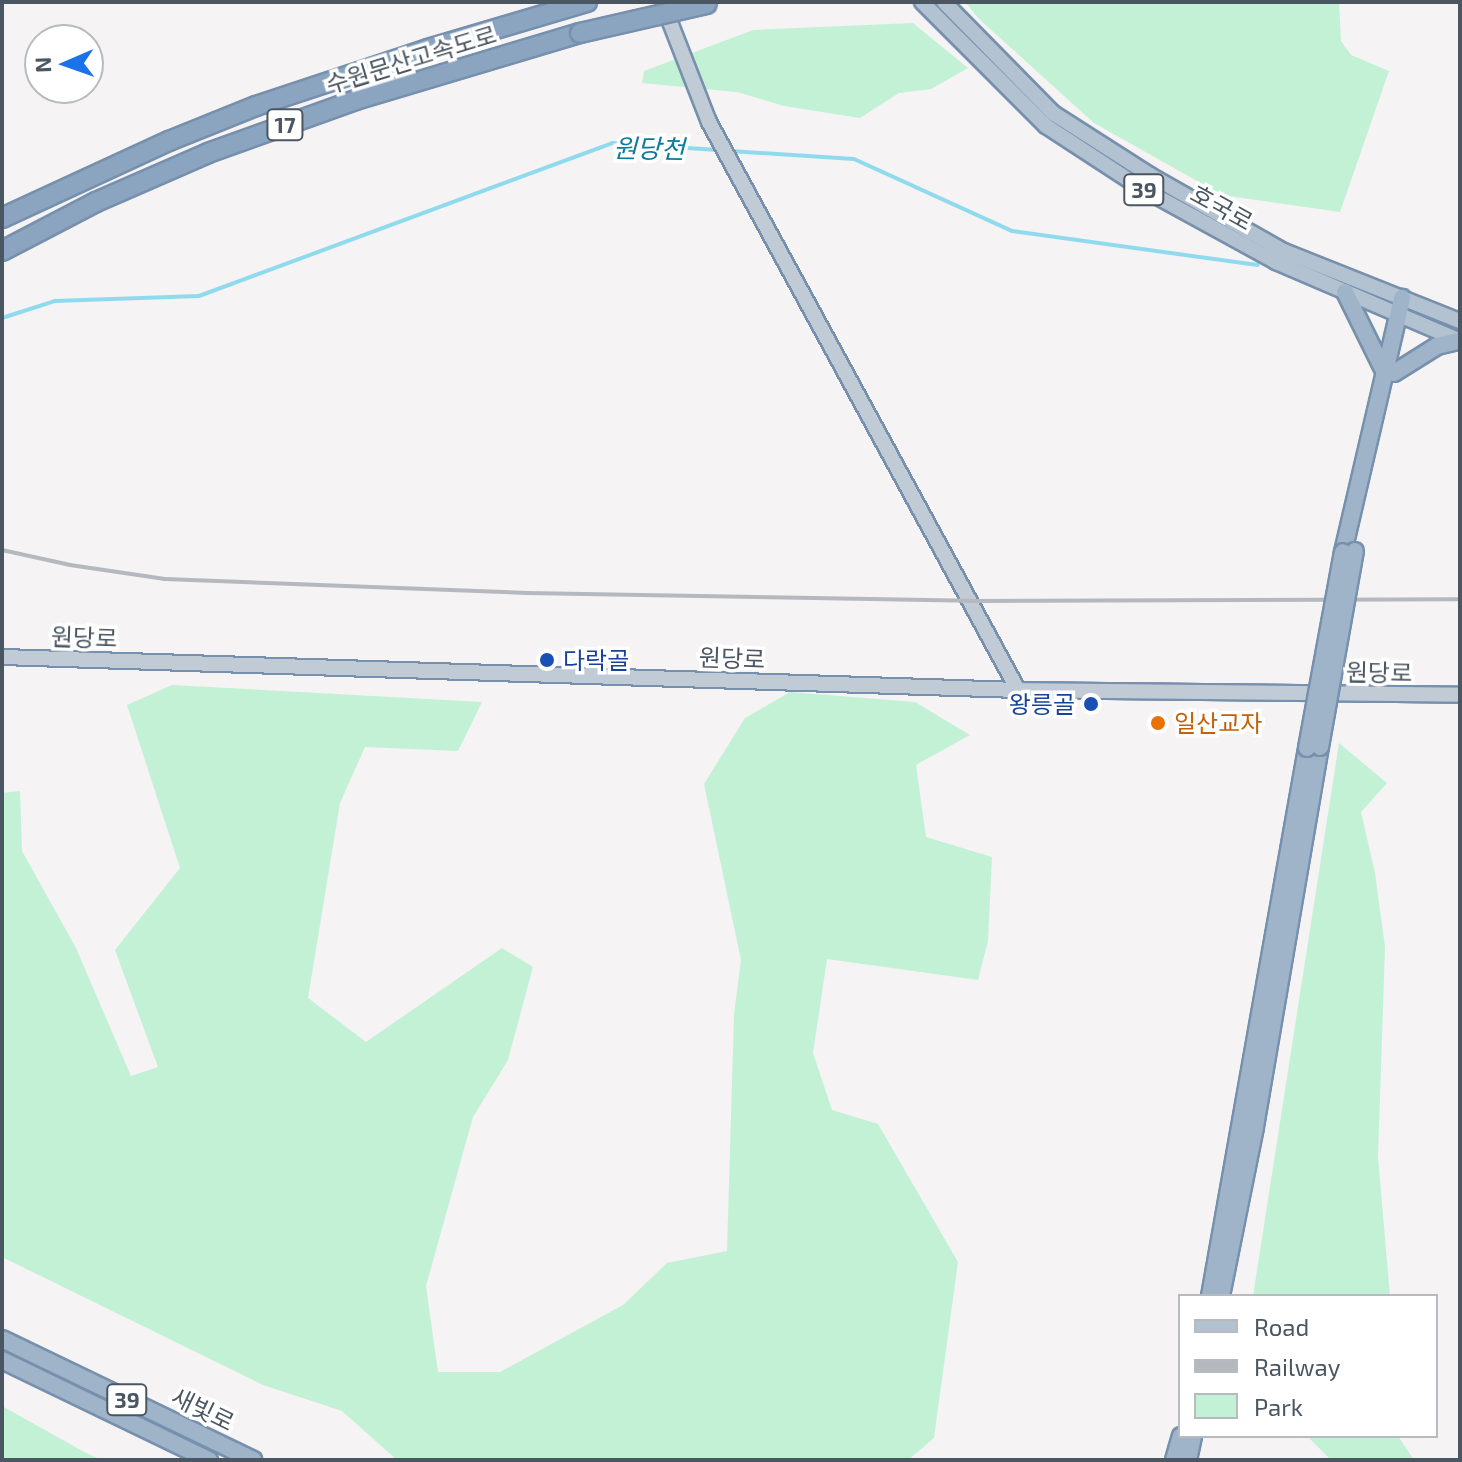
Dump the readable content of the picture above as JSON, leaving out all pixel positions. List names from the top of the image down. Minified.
{"streets":{"highway":["수원문산고속도로","17","39","새빛로"],"main road":["호국로","원당로"]},"water":["원당천"],"places":["다락골","왕릉골","일산교자"],"legend":["Road","Railway","Park"],"north":"left"}
